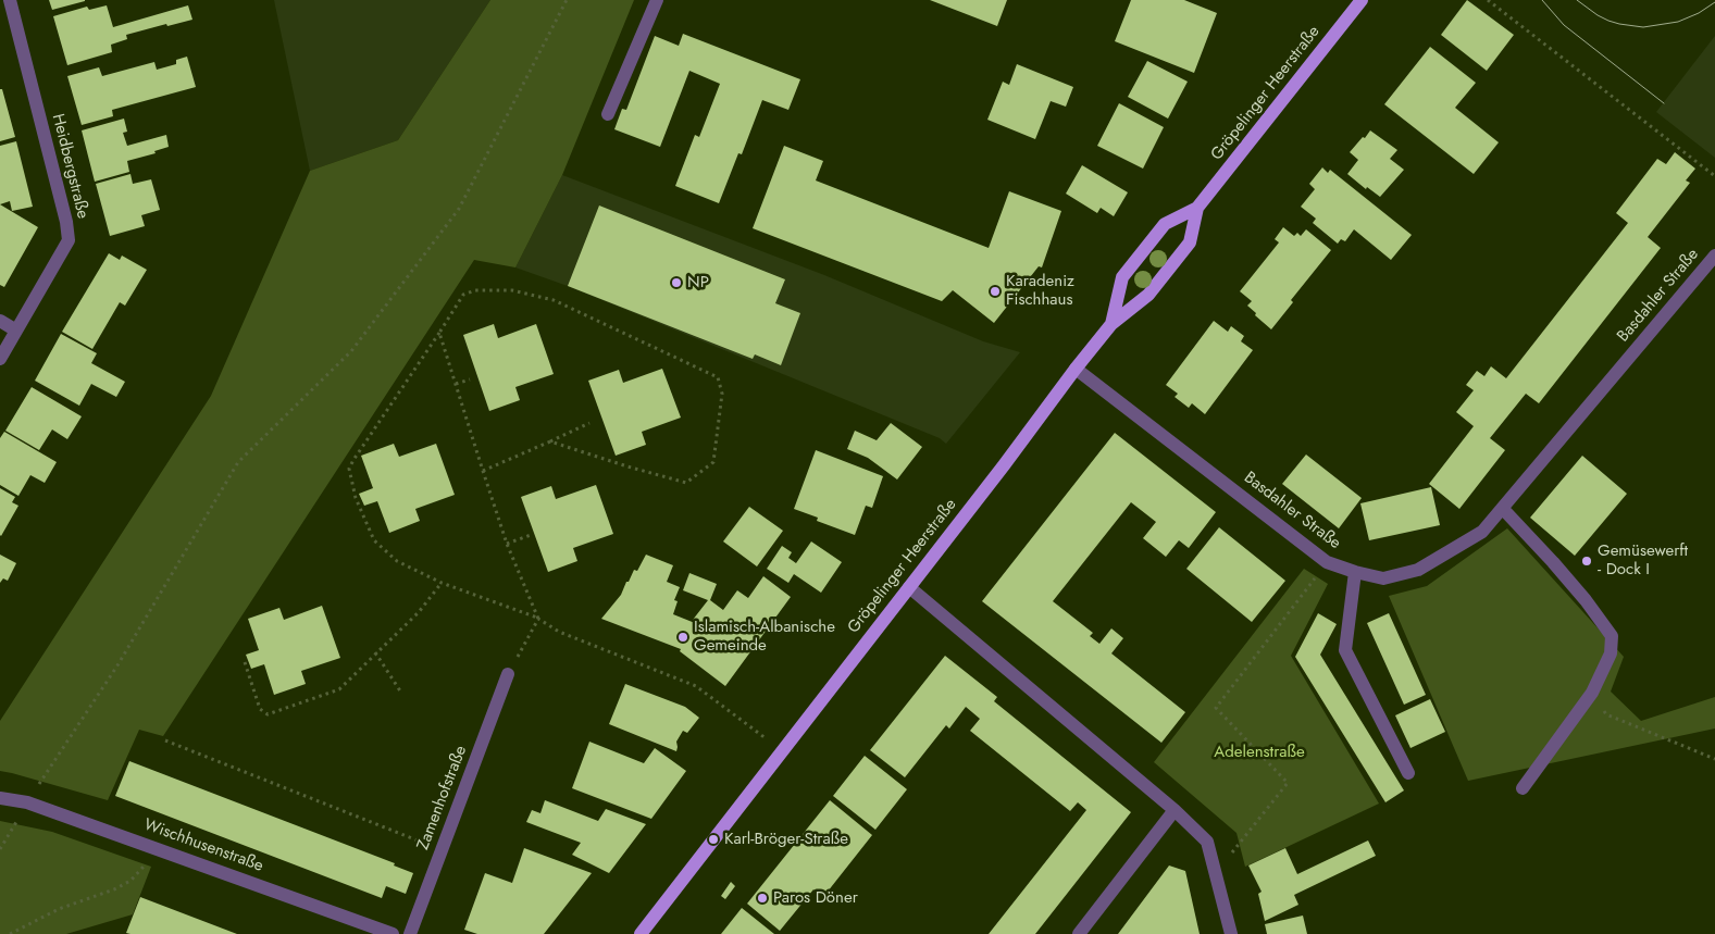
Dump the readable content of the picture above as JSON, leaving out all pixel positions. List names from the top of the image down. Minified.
{"streets":{"main road":["Gröpelinger Heerstraße"],"street":["Heidbergstraße","Basdahler Straße","Zamenhofstraße","Wischhusenstraße"]},"crossings":[["Gröpelinger Heerstraße","Basdahler Straße"]],"parks":["Adelenstraße"],"places":["NP","Karadeniz Fischhaus","Gemüsewerft - Dock I","Islamisch-Albanische Gemeinde","Karl-Bröger-Straße","Paros Döner"]}
